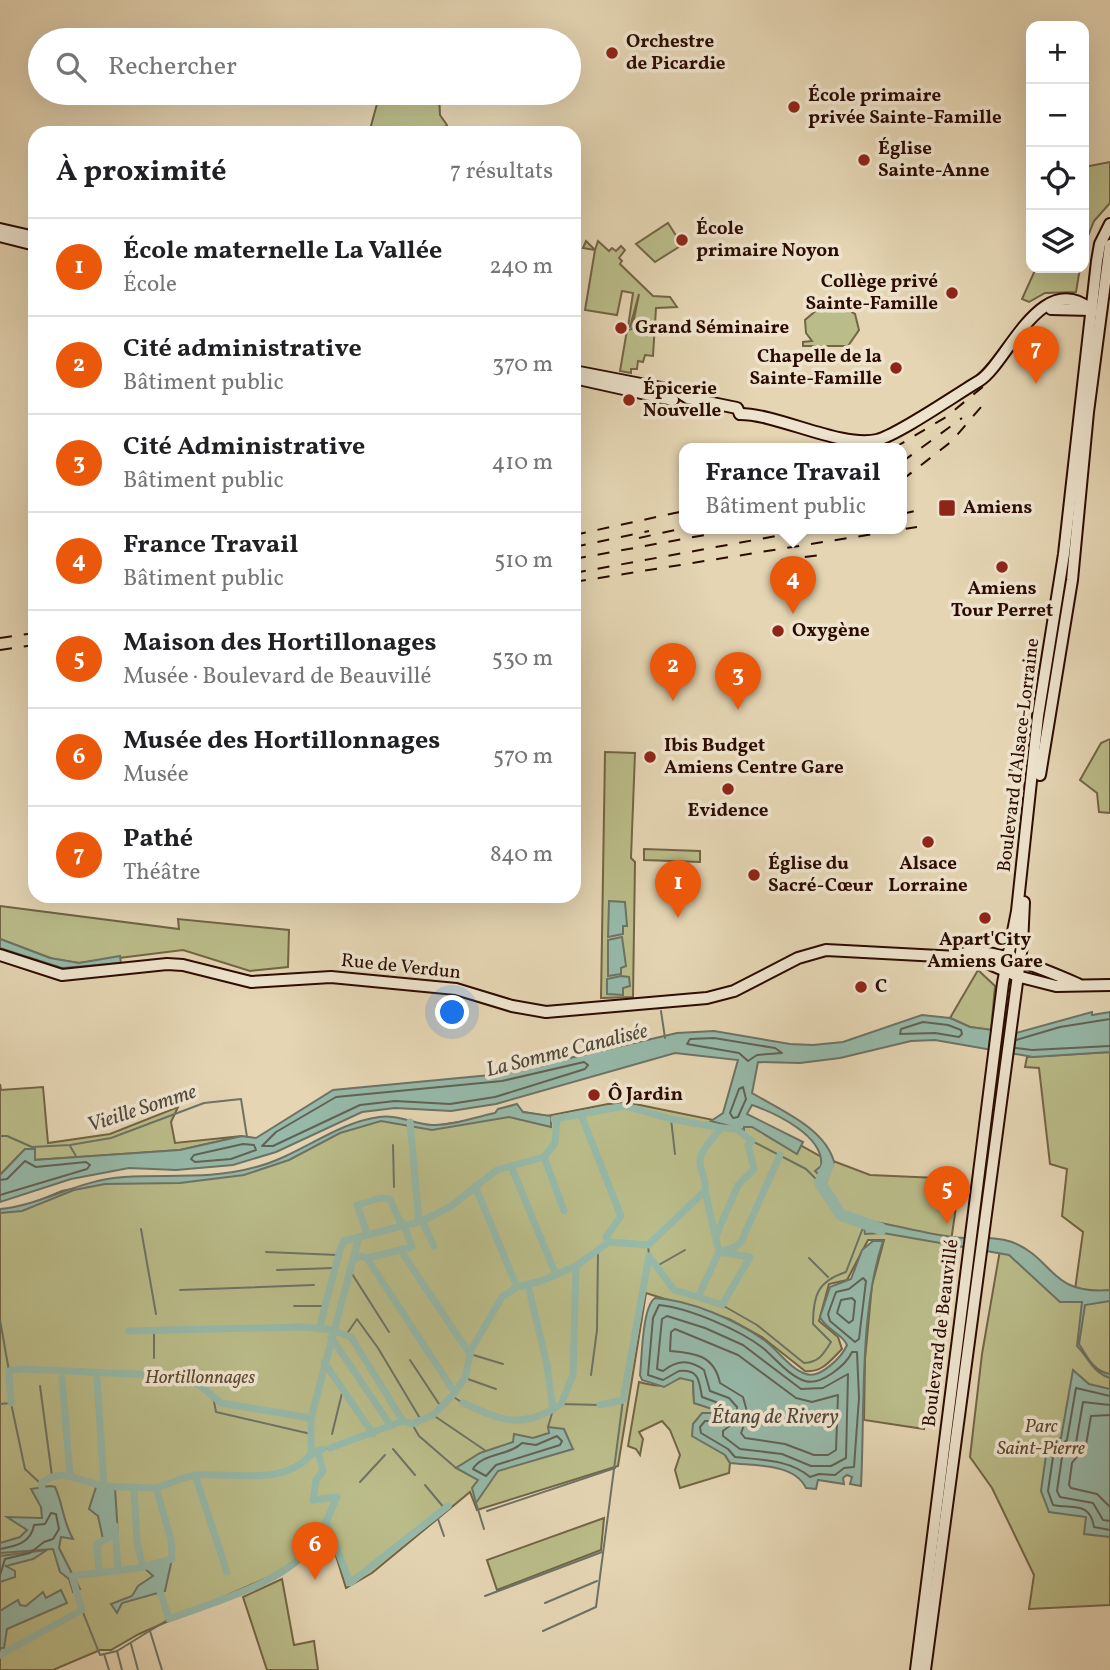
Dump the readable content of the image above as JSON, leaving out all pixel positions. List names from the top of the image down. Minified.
{"streets":{"main road":["Boulevard d'Alsace-Lorraine","Rue de Verdun","Boulevard de Beauvillé"]},"crossings":[["Boulevard d'Alsace-Lorraine","Rue de Verdun"],["Boulevard d'Alsace-Lorraine","Boulevard de Beauvillé"],["Rue de Verdun","Boulevard de Beauvillé"]],"water":["La Somme Canalisée","Vieille Somme","Étang de Rivery"],"parks":["Hortillonnages","Parc Saint-Pierre"],"places":{"other":["Orchestre de Picardie","École primaire privée Sainte-Famille","Église Sainte-Anne","École primaire Noyon","Collège privé Sainte-Famille","Grand Séminaire","Chapelle de la Sainte-Famille","Épicerie Nouvelle","Amiens Tour Perret","Oxygène","Ibis Budget Amiens Centre Gare","Evidence","Alsace Lorraine","Église du Sacré-Cœur","Apart'City Amiens Gare","C","Ô Jardin"],"transit":["Amiens"]},"page":{"map_buttons":["+","−"],"search":"Rechercher","heading":["À proximité","7 résultats"],"list":[{"mark":"1","name":"École maternelle La Vallée","note":"École","value":"240 m"},{"mark":"2","name":"Cité administrative","note":"Bâtiment public","value":"370 m"},{"mark":"3","name":"Cité Administrative","note":"Bâtiment public","value":"410 m"},{"mark":"4","name":"France Travail","note":"Bâtiment public","value":"510 m"},{"mark":"5","name":"Maison des Hortillonages","note":"Musée · Boulevard de Beauvillé","value":"530 m"},{"mark":"6","name":"Musée des Hortillonnages","note":"Musée","value":"570 m"},{"mark":"7","name":"Pathé","note":"Théâtre","value":"840 m"}],"pins":["7","4","2","3","1","5","6"],"popup":["France Travail","Bâtiment public"]}}
